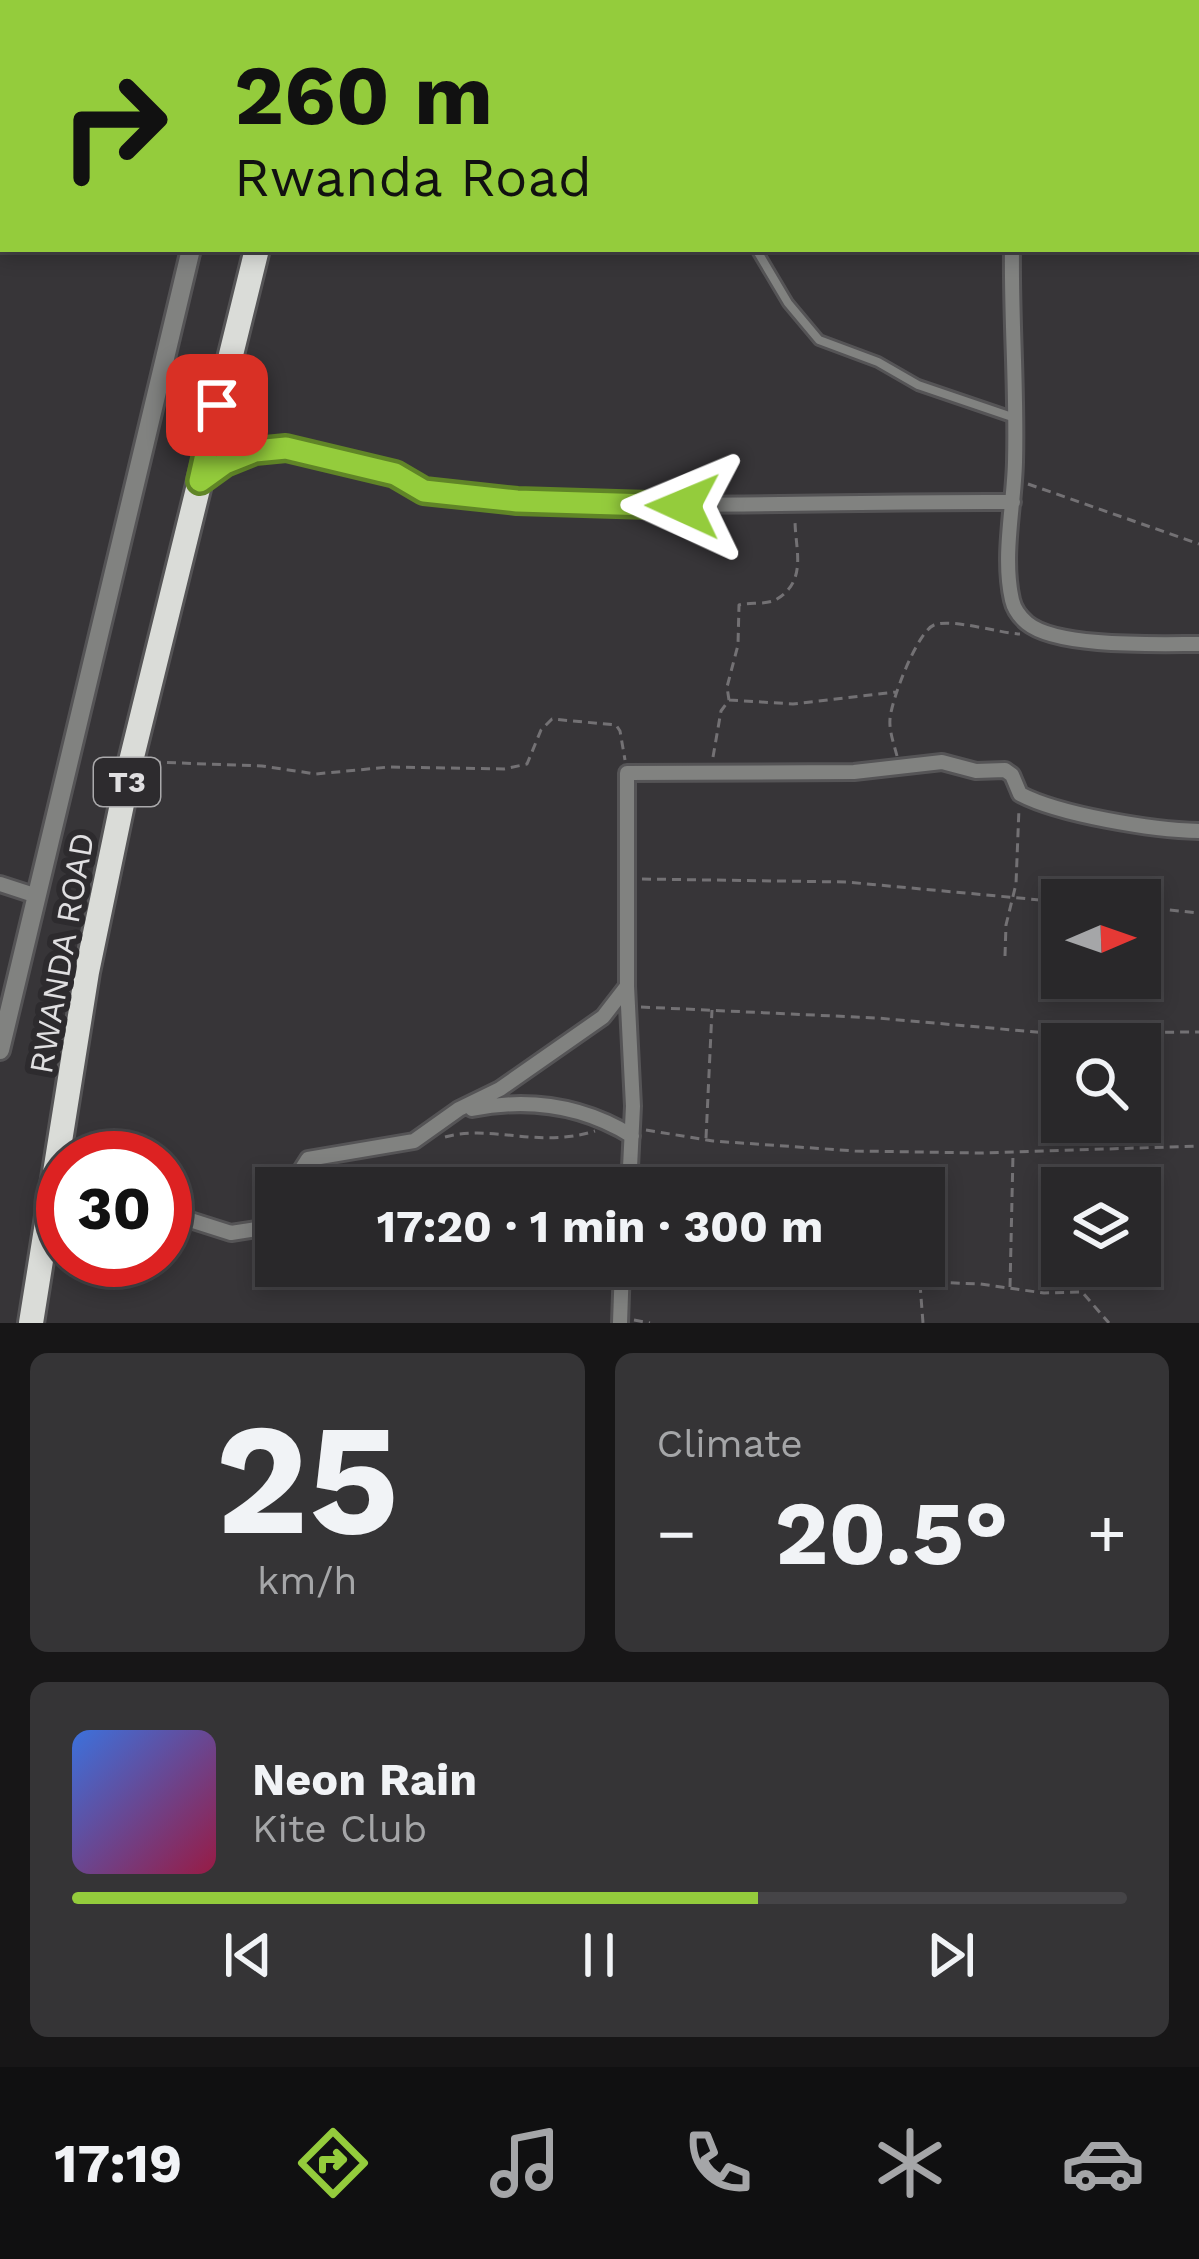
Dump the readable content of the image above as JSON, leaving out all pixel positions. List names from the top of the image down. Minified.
{"streets":{"highway":["T3","RWANDA ROAD"]},"north":"right","page":{"turn":["260 m","Rwanda Road"],"limit":"30","trip":"17:20 · 1 min · 300 m","tile":[["25","km/h"],"Climate"],"heat":["−","20.5°","+"],"song":["Neon Rain","Kite Club"],"tabs":"17:19"}}
